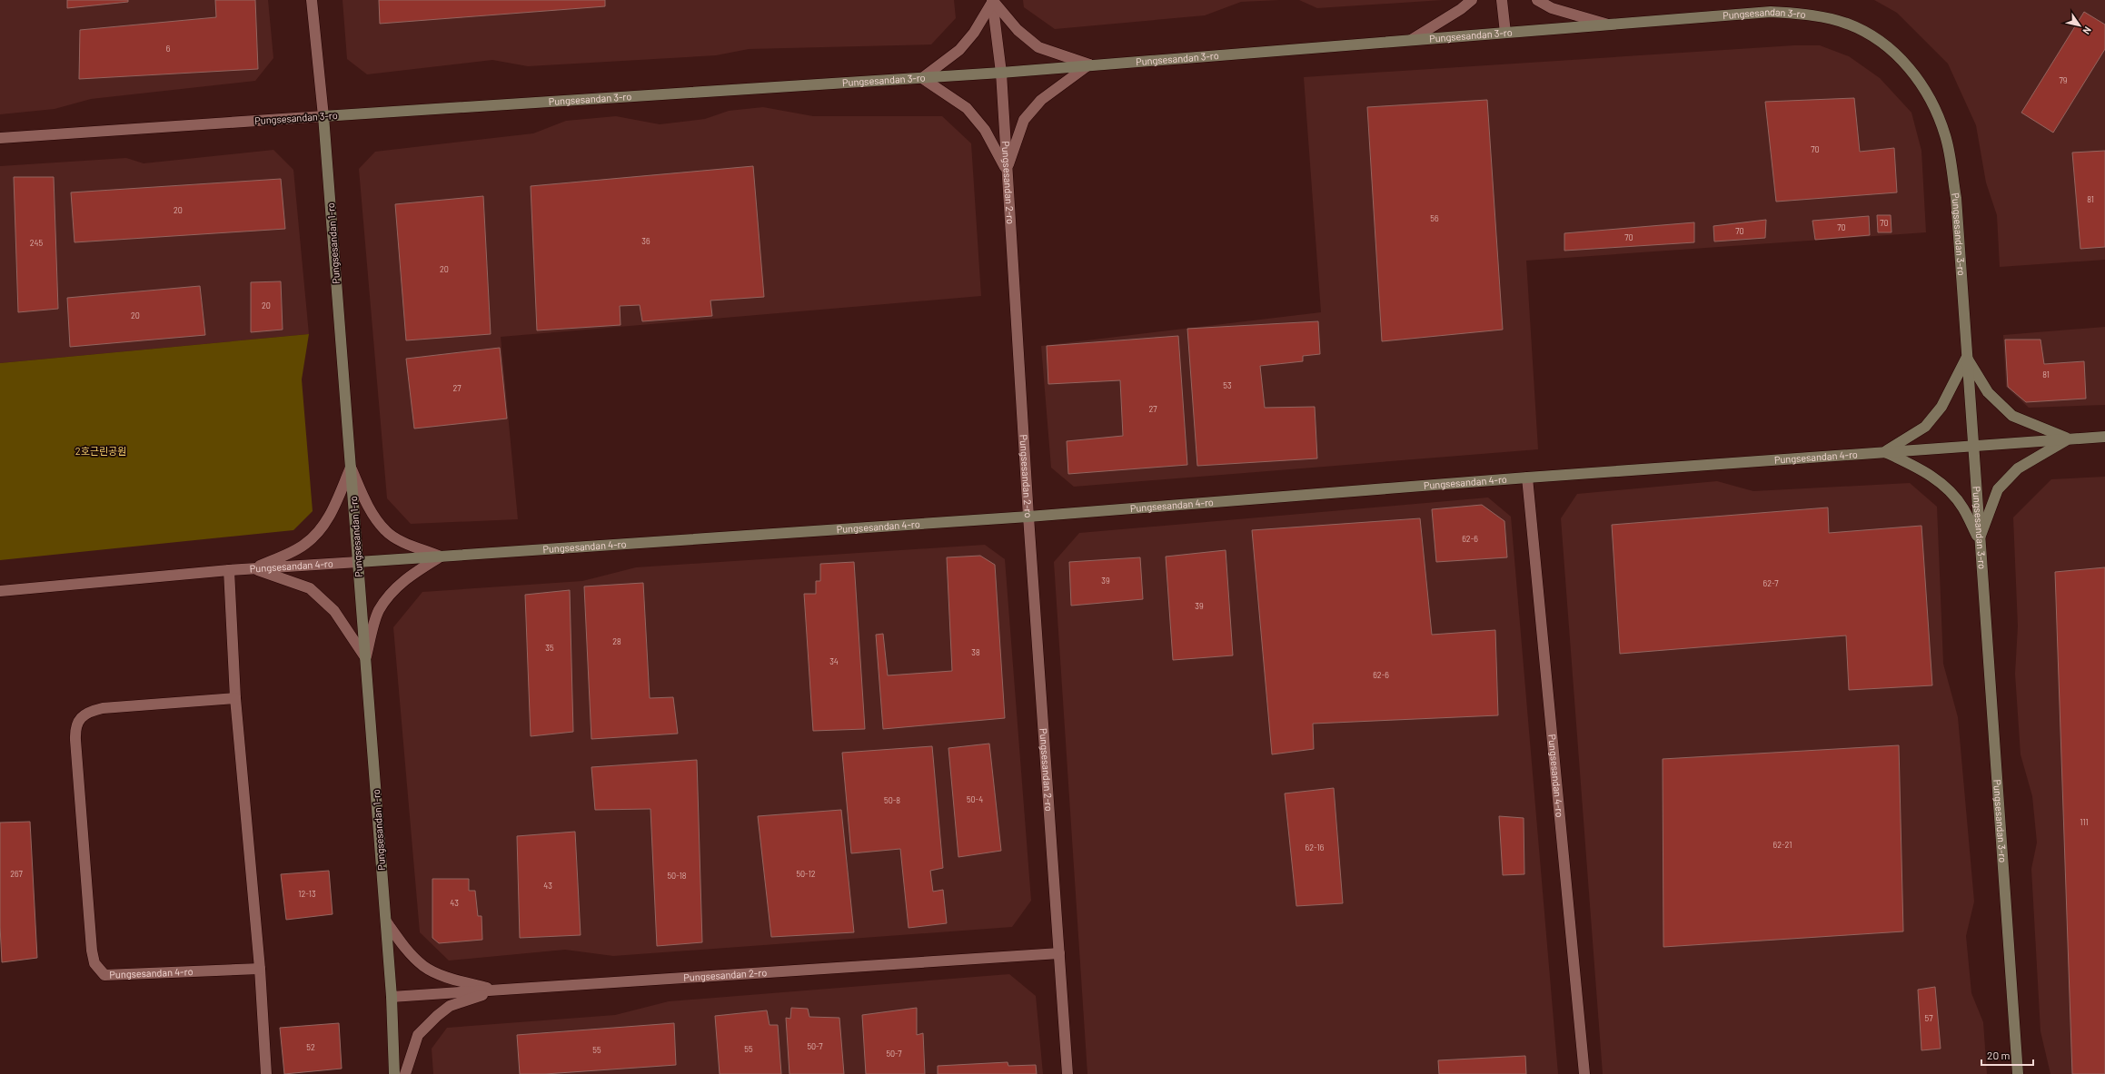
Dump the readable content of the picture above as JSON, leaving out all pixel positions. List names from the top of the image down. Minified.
{"streets":{"street":["Pungsesandan 3-ro","Pungsesandan 2-ro","Pungsesandan 1-ro","Pungsesandan 4-ro"]},"crossings":[["Pungsesandan 3-ro","Pungsesandan 2-ro"],["Pungsesandan 3-ro","Pungsesandan 1-ro"],["Pungsesandan 3-ro","Pungsesandan 4-ro"],["Pungsesandan 2-ro","Pungsesandan 1-ro"],["Pungsesandan 2-ro","Pungsesandan 4-ro"],["Pungsesandan 1-ro","Pungsesandan 4-ro"]],"parks":["2호근린공원"],"house_numbers":["6","79","70","81","20","56","70","70","70","70","36","245","20","20","20","81","53","27","27","62-6","39","62-7","39","28","35","38","34","62-6","50-4","50-8","111","62-21","62-16","267","50-12","50-18","43","12-13","43","57","50-7","52","55","55","50-7"],"scale_bar":"20 m","north":"bottom right"}
